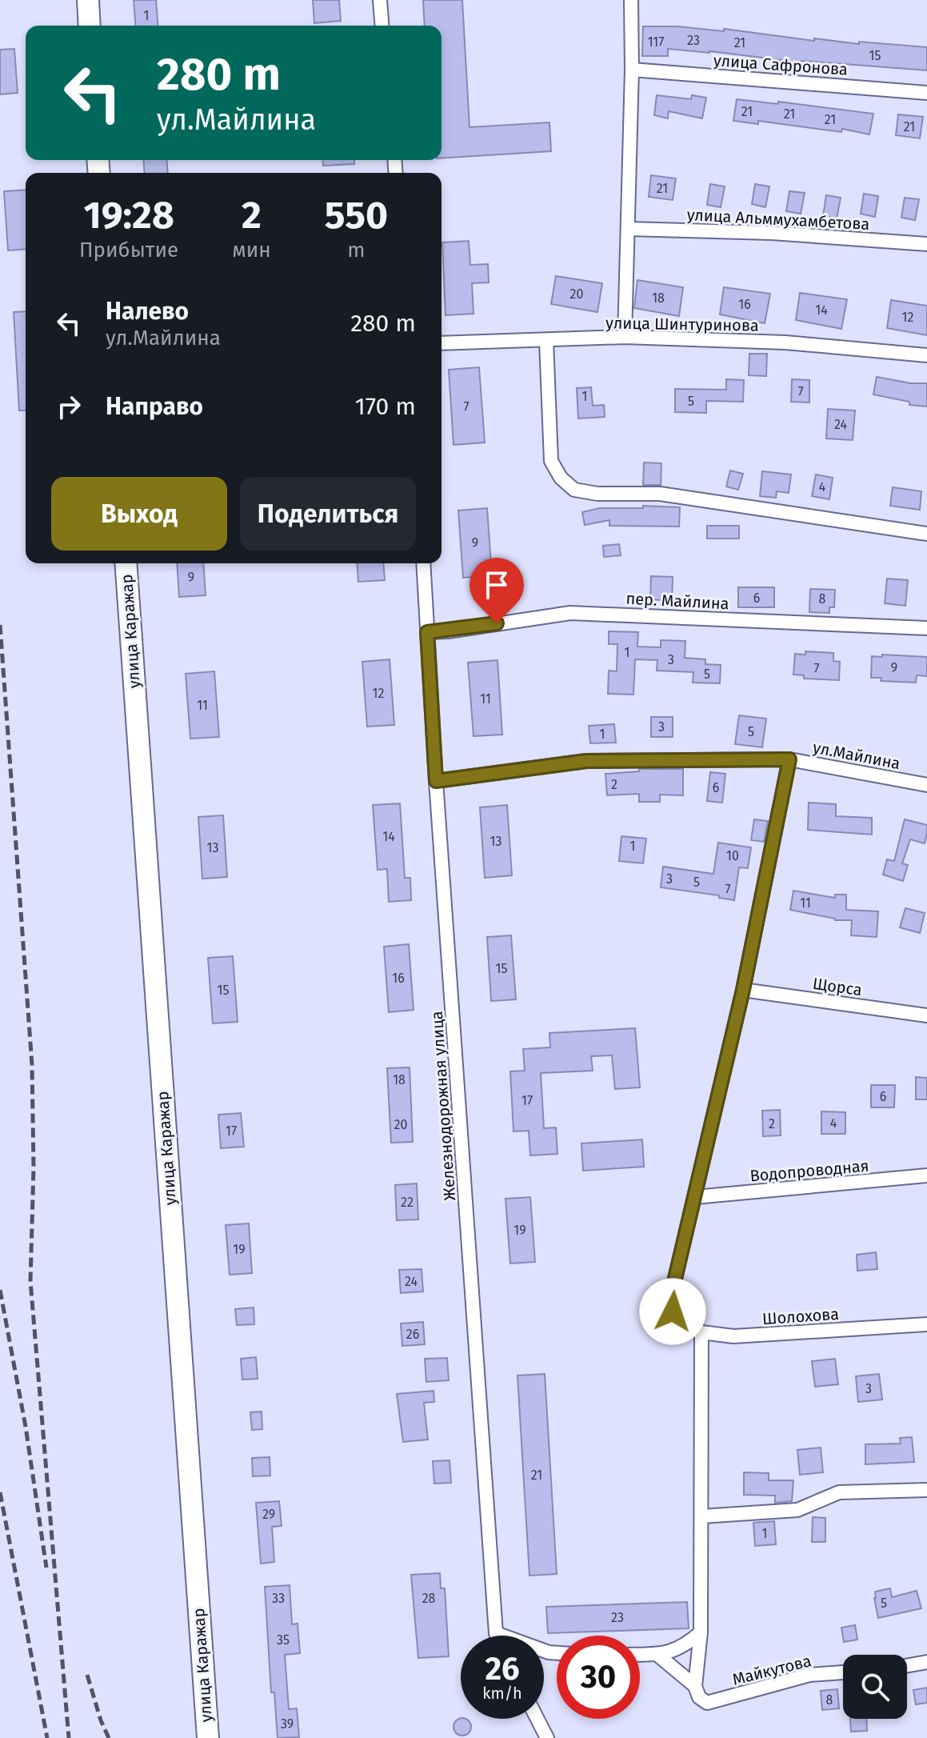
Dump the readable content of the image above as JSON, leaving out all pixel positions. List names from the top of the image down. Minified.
{"streets":{"main road":["улица Каражар"],"street":["улица Сафронова","улица Альммухамбетова","улица Шинтуринова","пер. Майлина","ул.Майлина","Щорса","Железнодорожная улица","Водопроводная","Шолохова","Майкутова"]},"crossings":[["пер. Майлина","Железнодорожная улица"],["ул.Майлина","Железнодорожная улица"],["Водопроводная","Шолохова"]],"house_numbers":["1","23","117","21","15","21","21","21","21","21","20","18","16","14","12","7","1","5","7","24","4","9","9","6","8","1","3","9","7","5","12","11","11","3","5","1","2","6","14","13","1","13","10","3","5","7","11","15","16","15","18","6","17","4","2","20","17","22","19","19","24","26","3","21","29","1","33","28","5","23","35","8","39"],"page":{"turn":["280 m","ул.Майлина"],"eta":["19:28","Прибытие","2","мин","550","m"],"list":[{"name":"Налево","note":"ул.Майлина","value":"280 m"},{"name":"Направо","value":"170 m"}],"buttons":["Выход","Поделиться"],"speed":"26 km/h","limit":"30"}}
